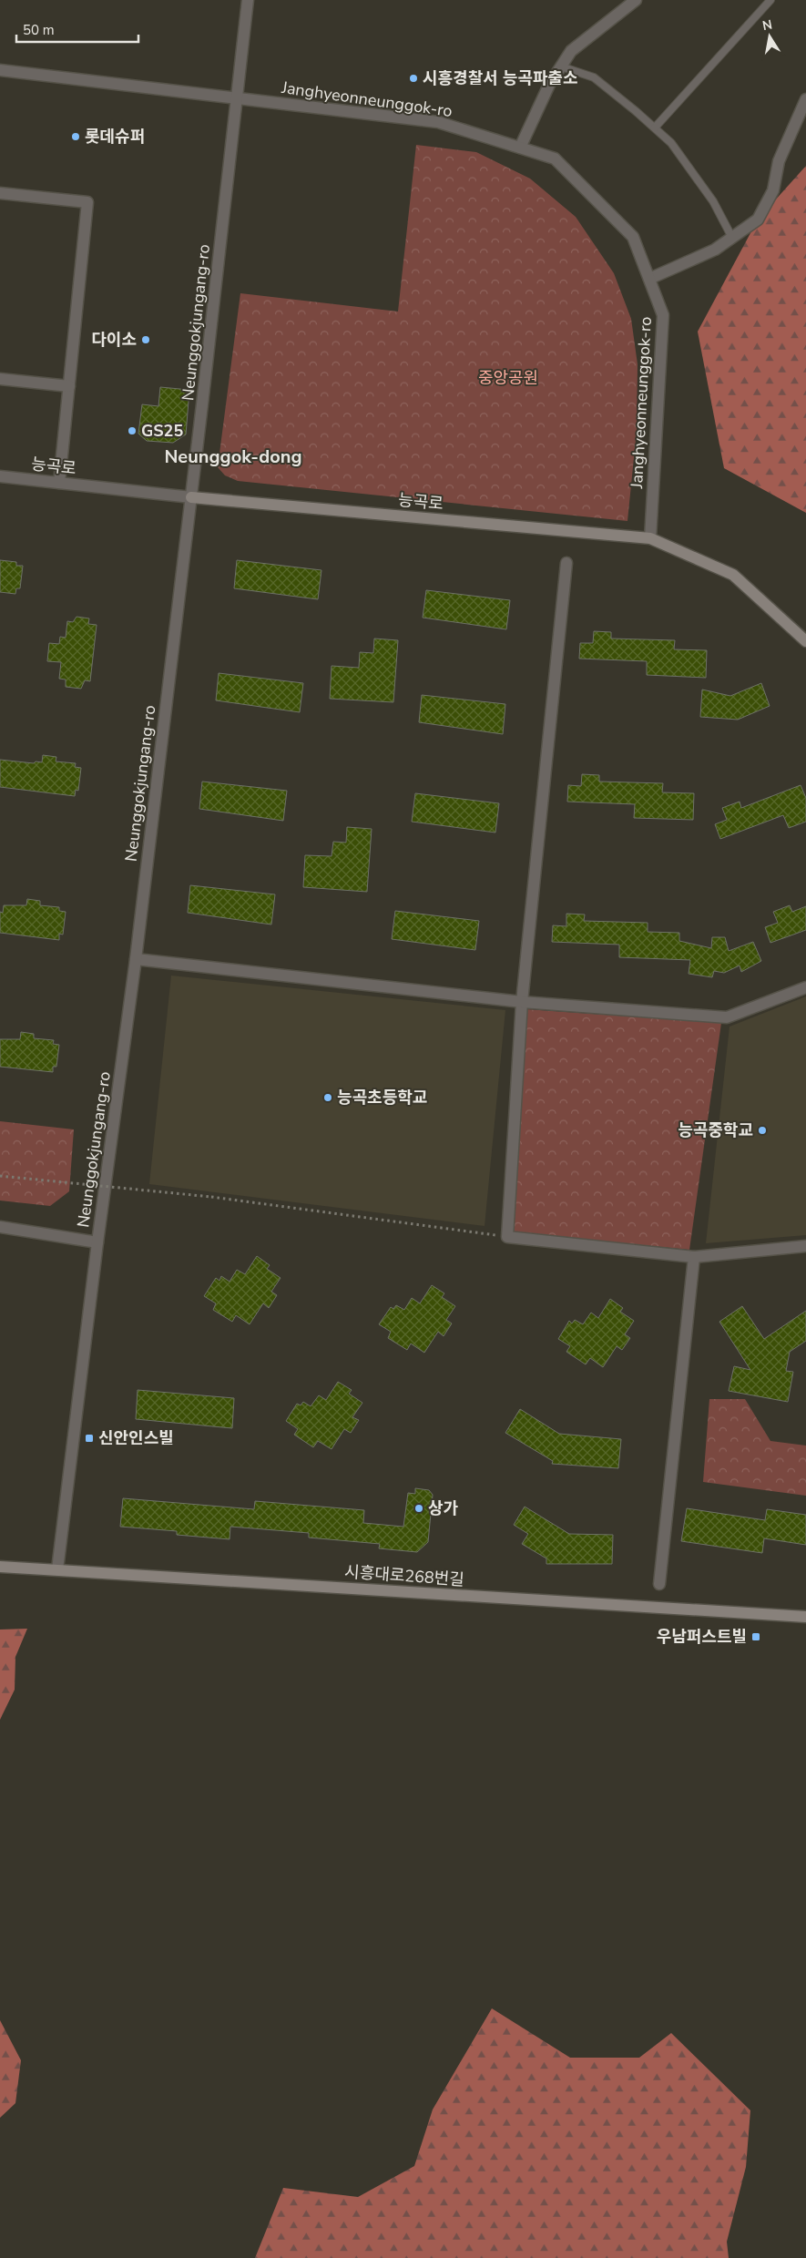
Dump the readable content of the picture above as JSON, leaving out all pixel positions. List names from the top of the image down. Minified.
{"streets":{"main road":["능곡로","시흥대로268번길"],"street":["Janghyeonneunggok-ro","Neunggokjungang-ro"]},"crossings":[["Janghyeonneunggok-ro","Neunggokjungang-ro"],["Janghyeonneunggok-ro","능곡로"],["Neunggokjungang-ro","능곡로"],["Neunggokjungang-ro","시흥대로268번길"]],"districts":["Neunggok-dong"],"parks":["중앙공원"],"places":{"other":["시흥경찰서 능곡파출소","롯데슈퍼","다이소","GS25","능곡초등학교","능곡중학교","상가"],"transit":["신안인스빌","우남퍼스트빌"]},"scale_bar":"50 m","north":"top"}
